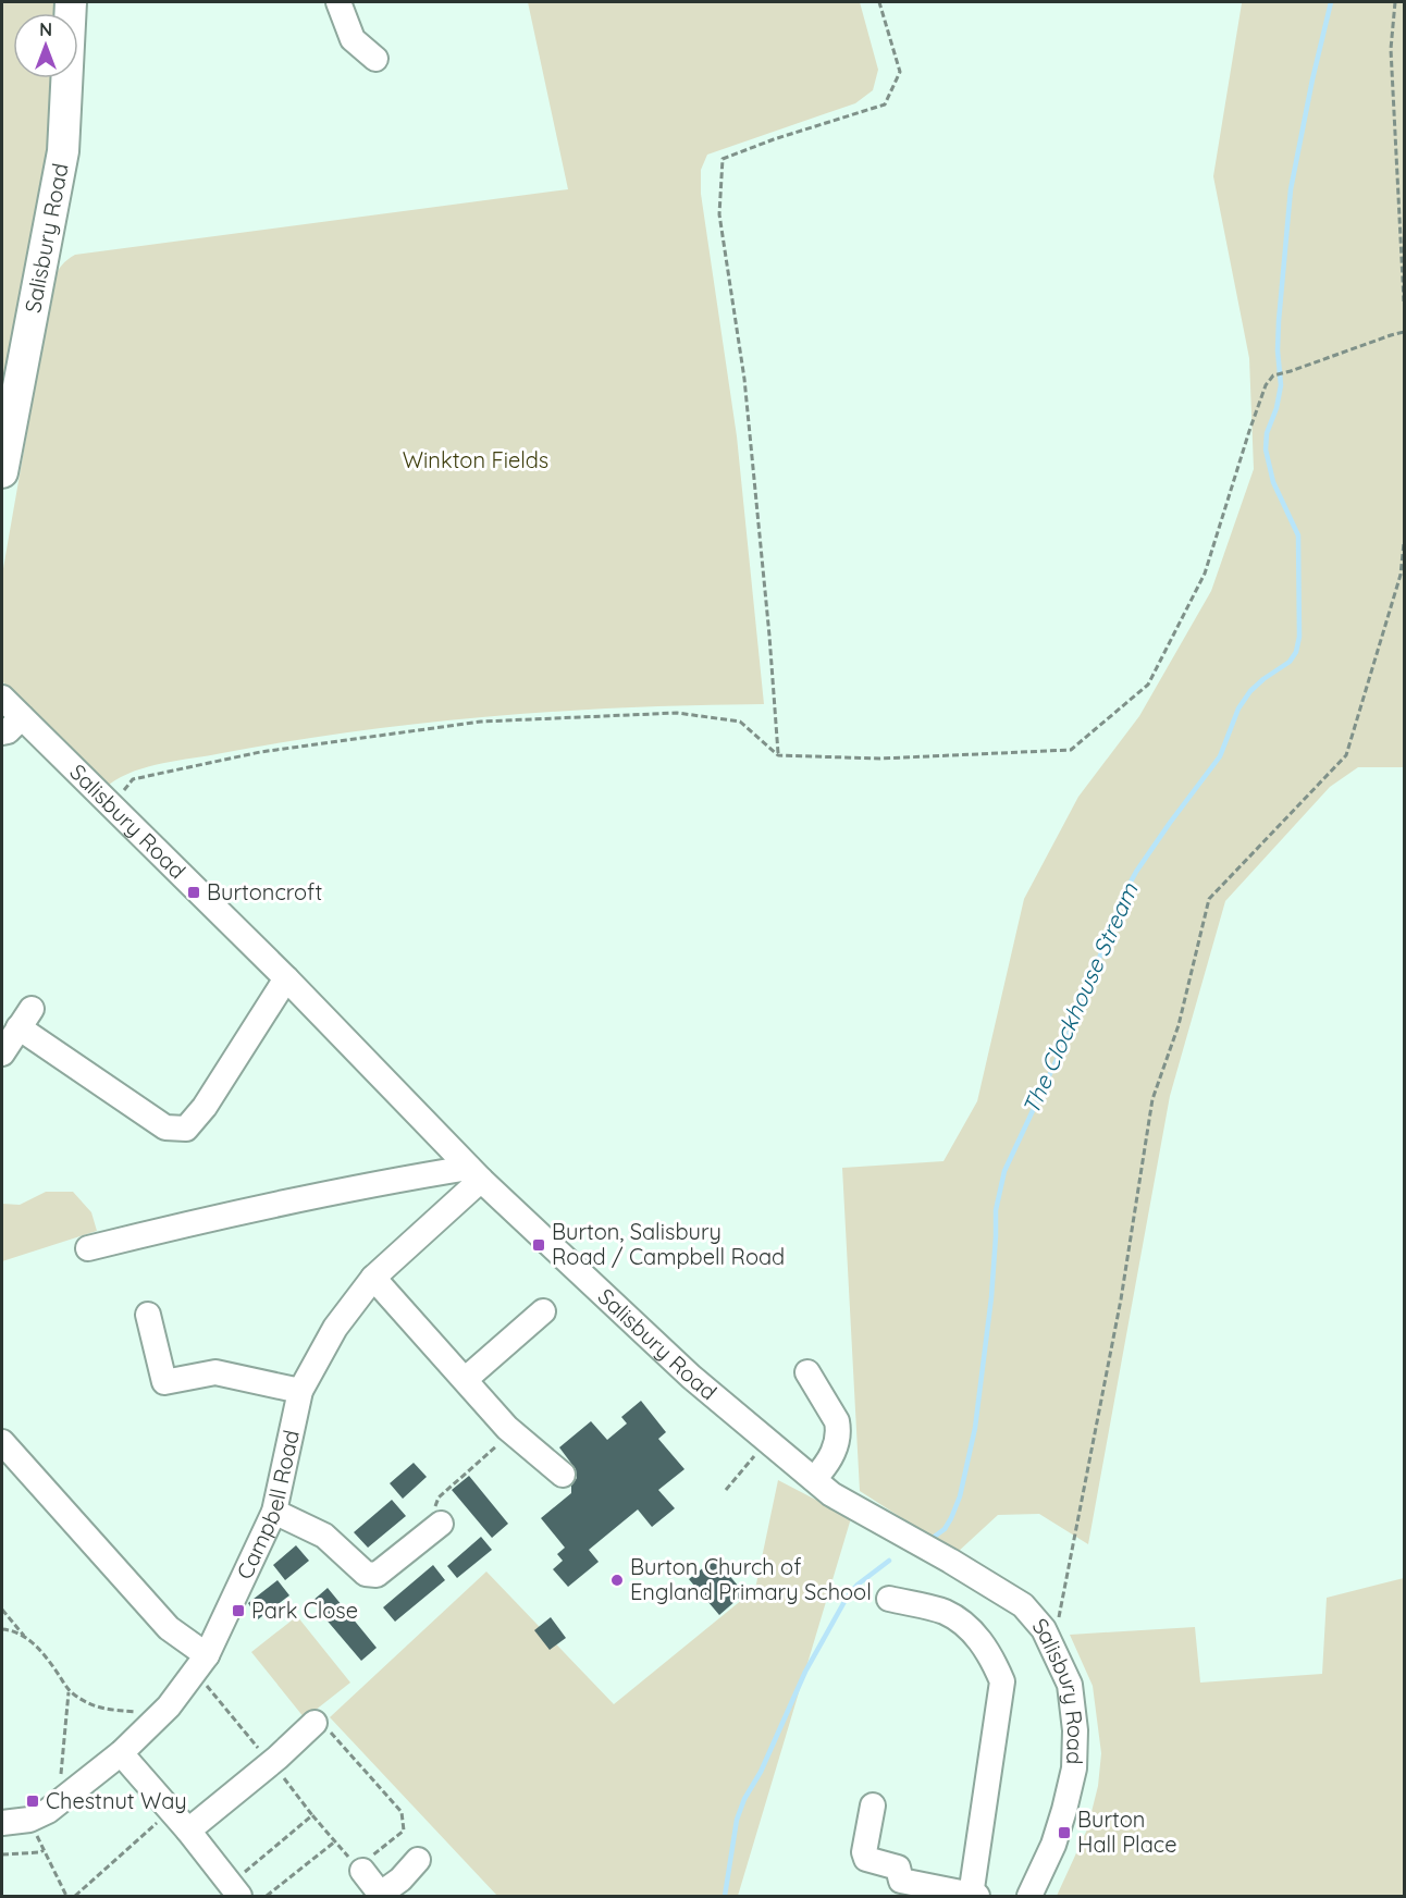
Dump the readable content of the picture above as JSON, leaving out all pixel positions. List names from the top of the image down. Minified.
{"streets":{"main road":["Salisbury Road"],"street":["Campbell Road"]},"crossings":[["Salisbury Road","Campbell Road"]],"water":["The Clockhouse Stream"],"parks":["Winkton Fields"],"places":{"transit":["Burtoncroft","Burton, Salisbury Road / Campbell Road","Park Close","Chestnut Way","Burton Hall Place"],"other":["Burton Church of England Primary School"]},"north":"top"}
